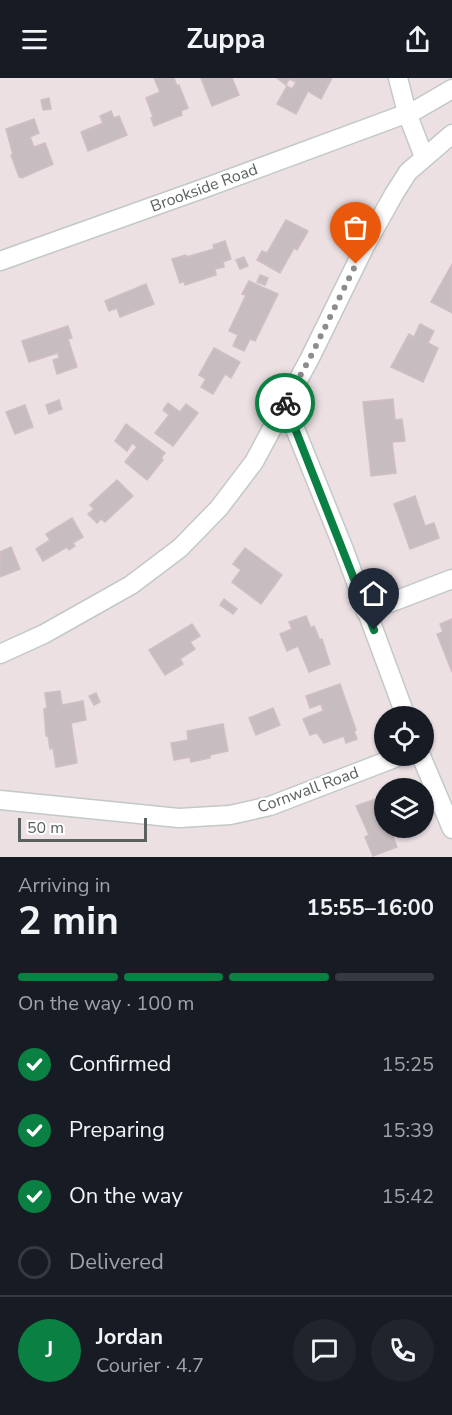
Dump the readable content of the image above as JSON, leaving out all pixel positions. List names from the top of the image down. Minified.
{"streets":{"street":["Brookside Road","Cornwall Road"]},"scale_bar":"50 m","page":{"header":"Zuppa","scale":"50 m","heading":["2 min","Arriving in","15:55–16:00"],"panel":["Jordan","Courier · 4.7"],"bar":"On the way · 100 m","list":[["Confirmed","15:25"],["Preparing","15:39"],["On the way","15:42"],"Delivered"],"round":"J"}}
